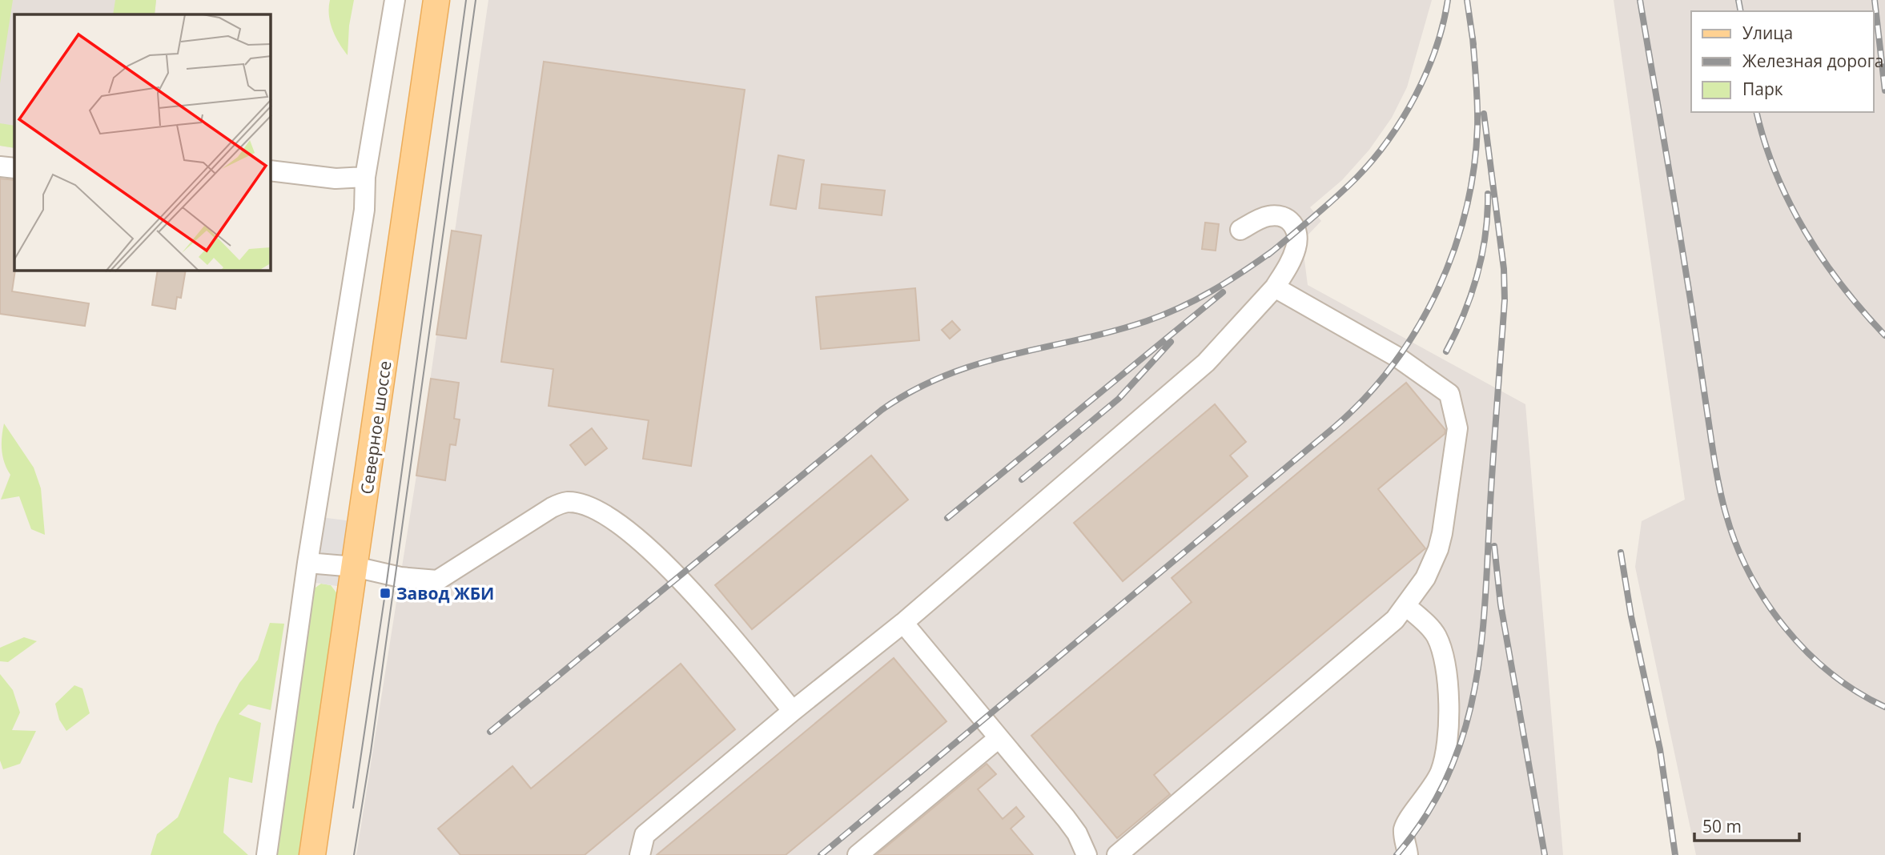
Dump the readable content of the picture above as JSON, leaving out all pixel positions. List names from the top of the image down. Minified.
{"streets":{"main road":["Северное шоссе"]},"places":{"transit":["Завод ЖБИ"]},"legend":["Улица","Железная дорога","Парк"],"scale_bar":"50 m"}
